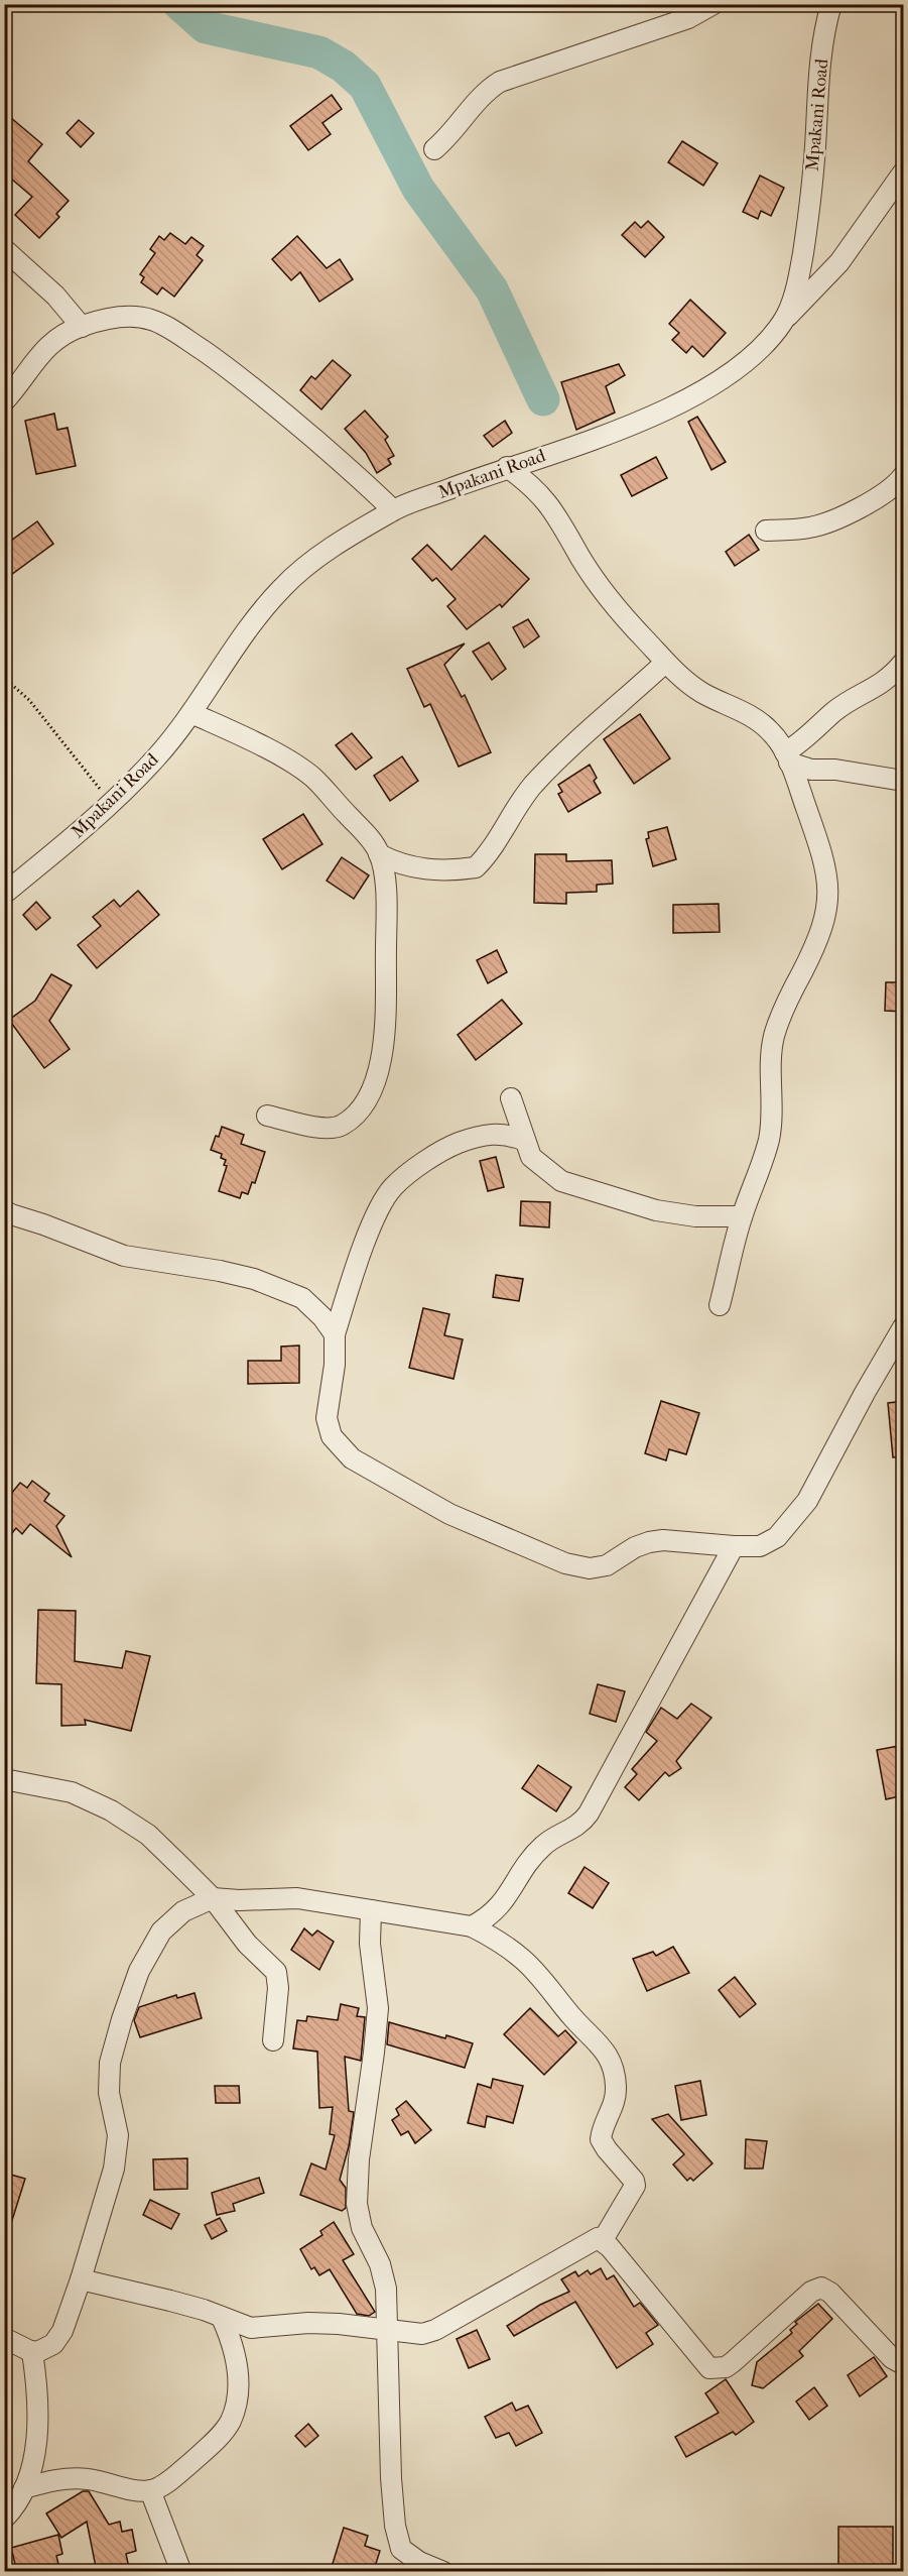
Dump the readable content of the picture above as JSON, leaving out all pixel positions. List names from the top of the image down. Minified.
{"streets":{"street":["Mpakani Road"]}}
